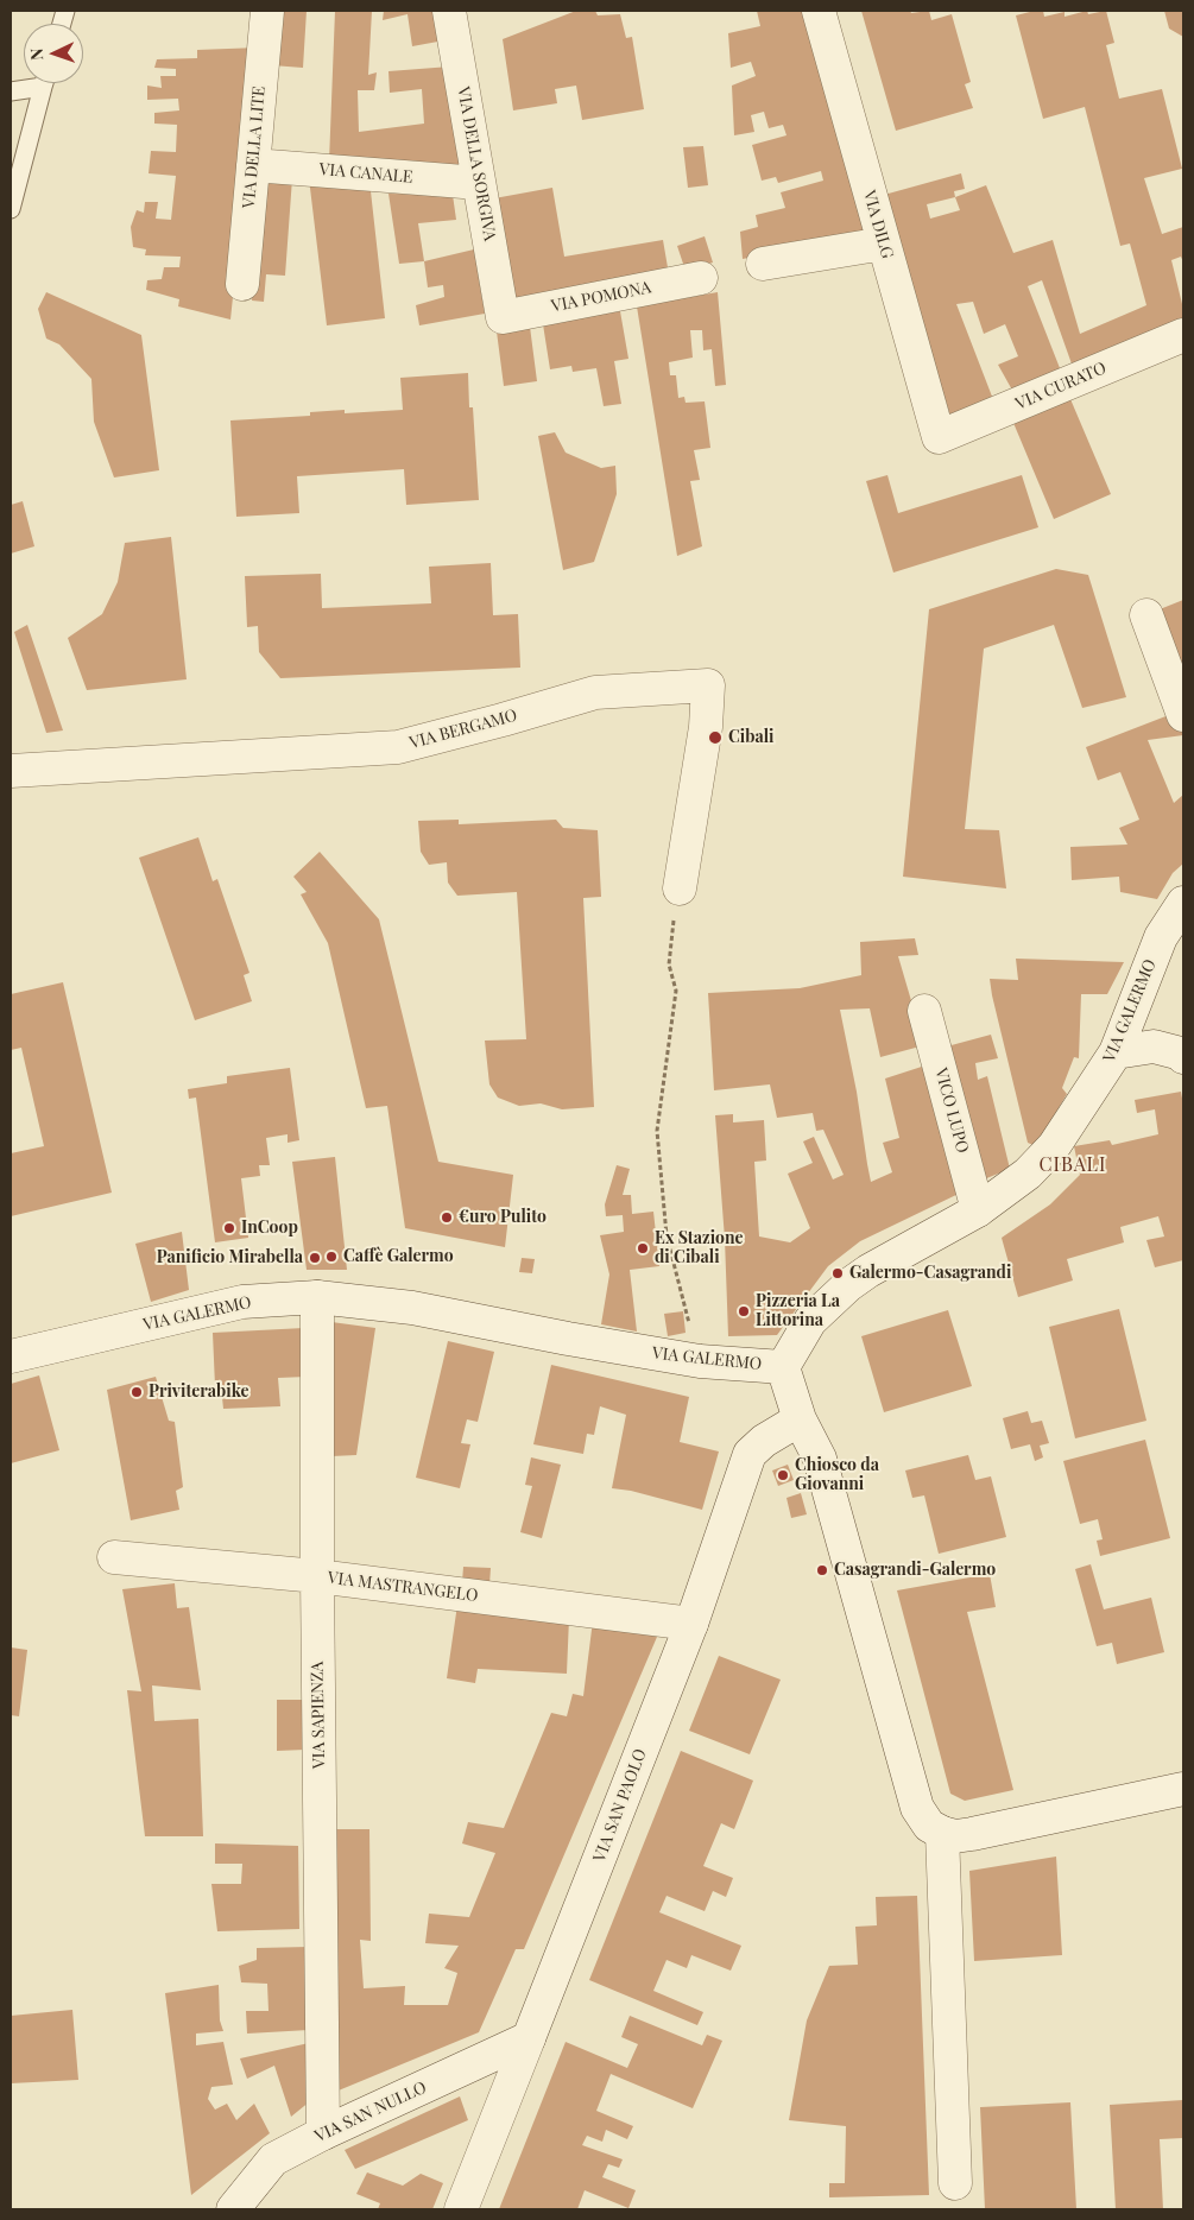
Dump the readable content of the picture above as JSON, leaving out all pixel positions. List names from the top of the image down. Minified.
{"streets":{"street":["VIA DELLA LITE","VIA DELLA SORGIVA","VIA CANALE","VIA DILG","VIA POMONA","VIA CURATO","VIA BERGAMO","VIA GALERMO","VICO LUPO","VIA MASTRANGELO","VIA SAPIENZA","VIA SAN PAOLO","VIA SAN NULLO"]},"crossings":[["VIA DELLA LITE","VIA CANALE"],["VIA DELLA SORGIVA","VIA CANALE"],["VIA DELLA SORGIVA","VIA POMONA"],["VIA DILG","VIA CURATO"],["VIA GALERMO","VICO LUPO"],["VIA GALERMO","VIA SAPIENZA"],["VIA MASTRANGELO","VIA SAPIENZA"],["VIA MASTRANGELO","VIA SAN PAOLO"],["VIA SAPIENZA","VIA SAN NULLO"],["VIA SAN PAOLO","VIA SAN NULLO"]],"districts":["CIBALI"],"places":["Cibali","€uro Pulito","InCoop","Ex Stazione di Cibali","Caffè Galermo","Panificio Mirabella","Galermo-Casagrandi","Pizzeria La Littorina","Priviterabike","Chiosco da Giovanni","Casagrandi-Galermo"],"north":"left"}
